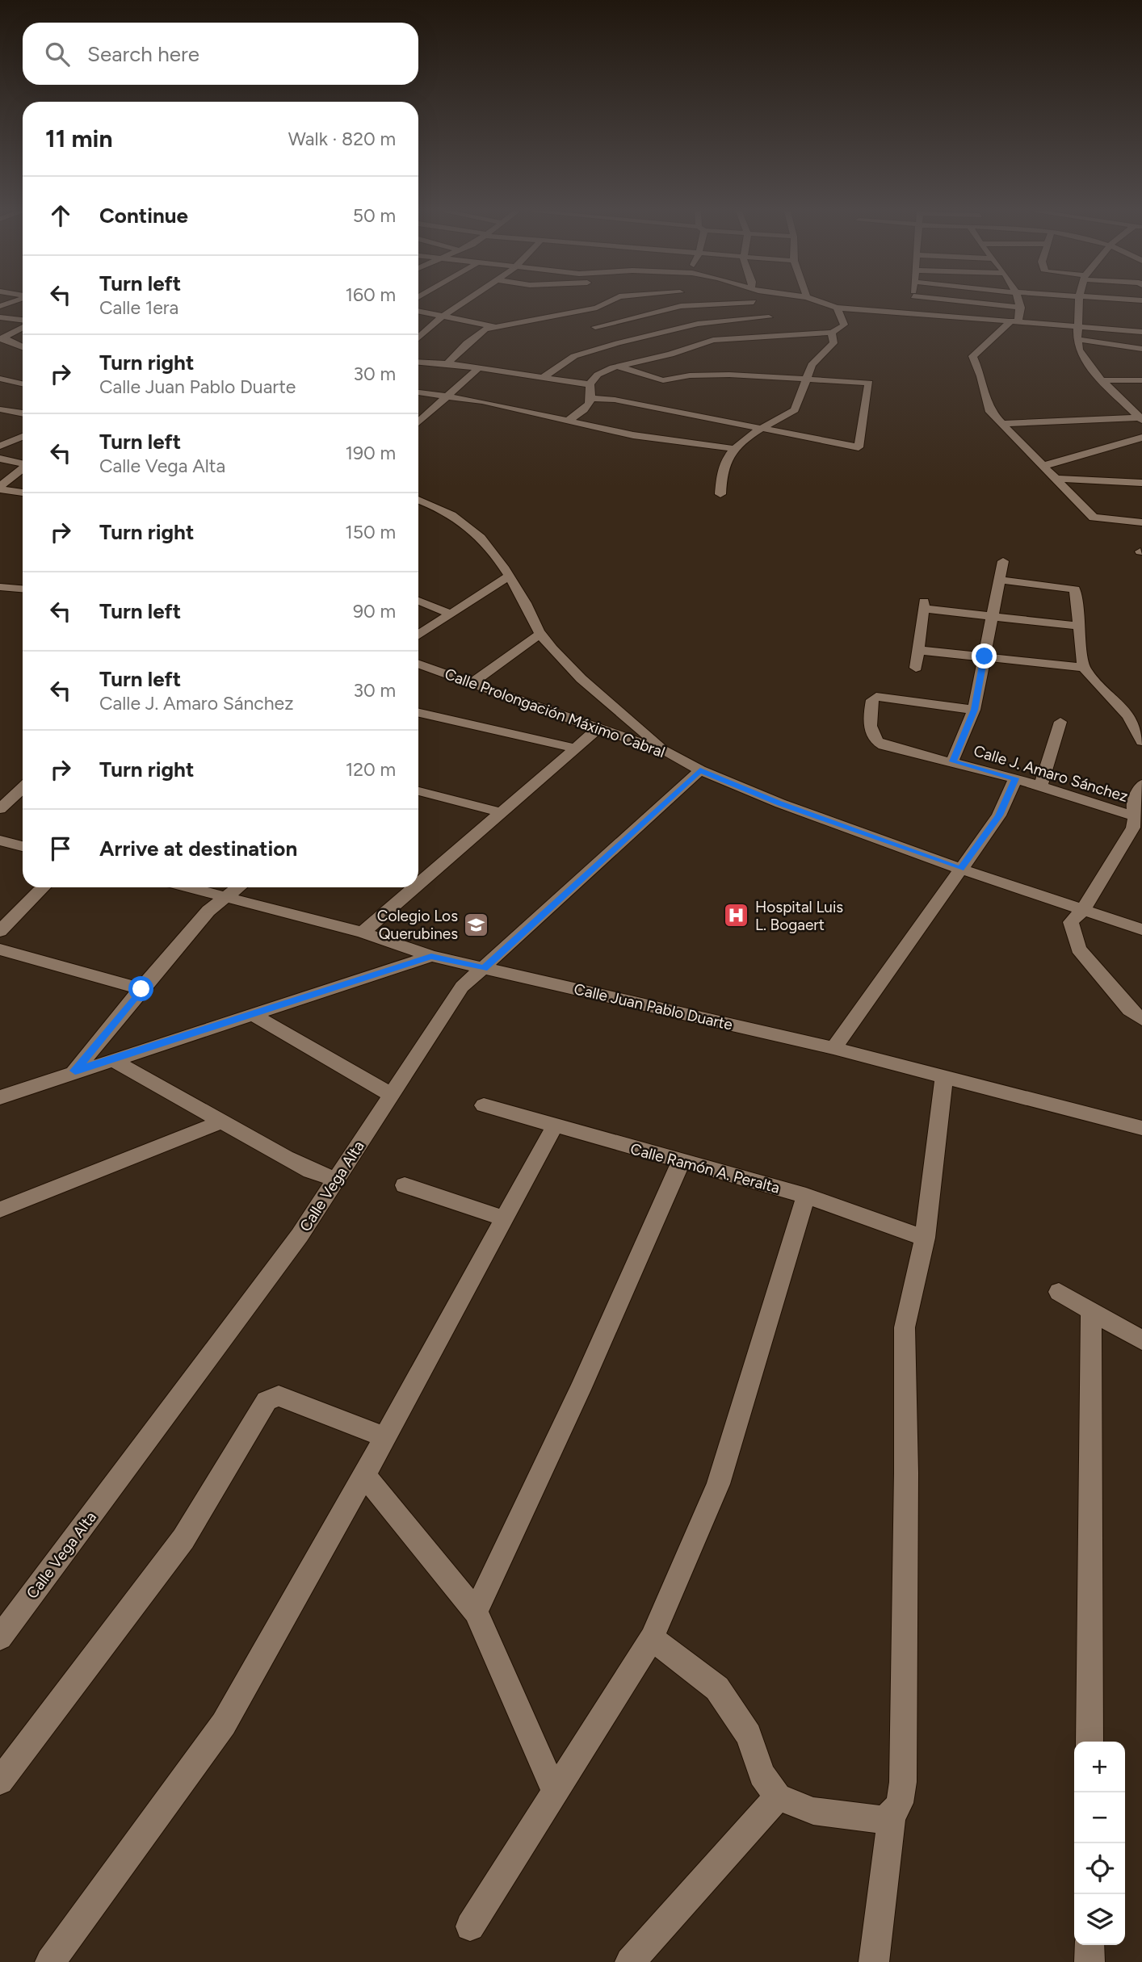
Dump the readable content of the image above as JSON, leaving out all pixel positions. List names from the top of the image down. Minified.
{"streets":{"street":["Calle Prolongación Máximo Cabral","Calle J. Amaro Sánchez","Calle Juan Pablo Duarte","Calle Ramón A. Peralta","Calle Vega Alta"]},"crossings":[["Calle Prolongación Máximo Cabral","Calle Vega Alta"],["Calle Juan Pablo Duarte","Calle Vega Alta"]],"places":{"hospital":["Hospital Luis L. Bogaert"],"school or university":["Colegio Los Querubines"]},"page":{"search":"Search here","heading":["11 min","Walk · 820 m"],"list":[["Continue","50 m"],["Turn left","Calle 1era","160 m"],["Turn right","Calle Juan Pablo Duarte","30 m"],["Turn left","Calle Vega Alta","190 m"],["Turn right","150 m"],["Turn left","90 m"],["Turn left","Calle J. Amaro Sánchez","30 m"],["Turn right","120 m"],"Arrive at destination"],"map_buttons":["+","−"]}}
